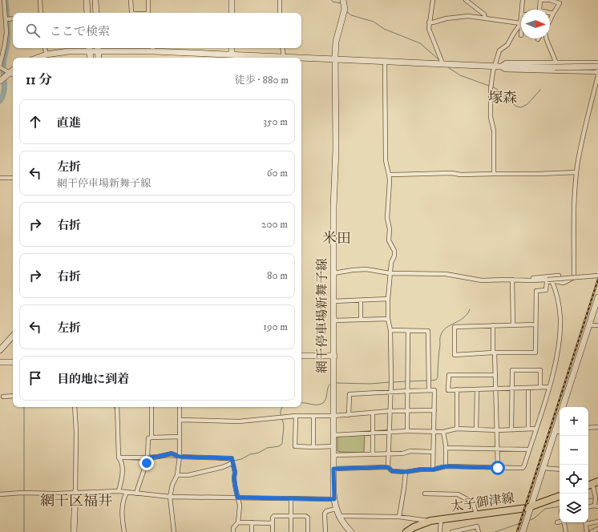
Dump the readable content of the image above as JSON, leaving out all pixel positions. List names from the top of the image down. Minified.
{"streets":{"main road":["太子御津線"],"street":["網干停車場新舞子線"]},"districts":["塚森","米田","網干区福井"],"north":"right","page":{"search":"ここで検索","heading":["11 分","徒歩 · 880 m"],"list":[["直進","350 m"],["左折","網干停車場新舞子線","60 m"],["右折","200 m"],["右折","80 m"],["左折","190 m"],"目的地に到着"],"map_buttons":["+","−"]}}
